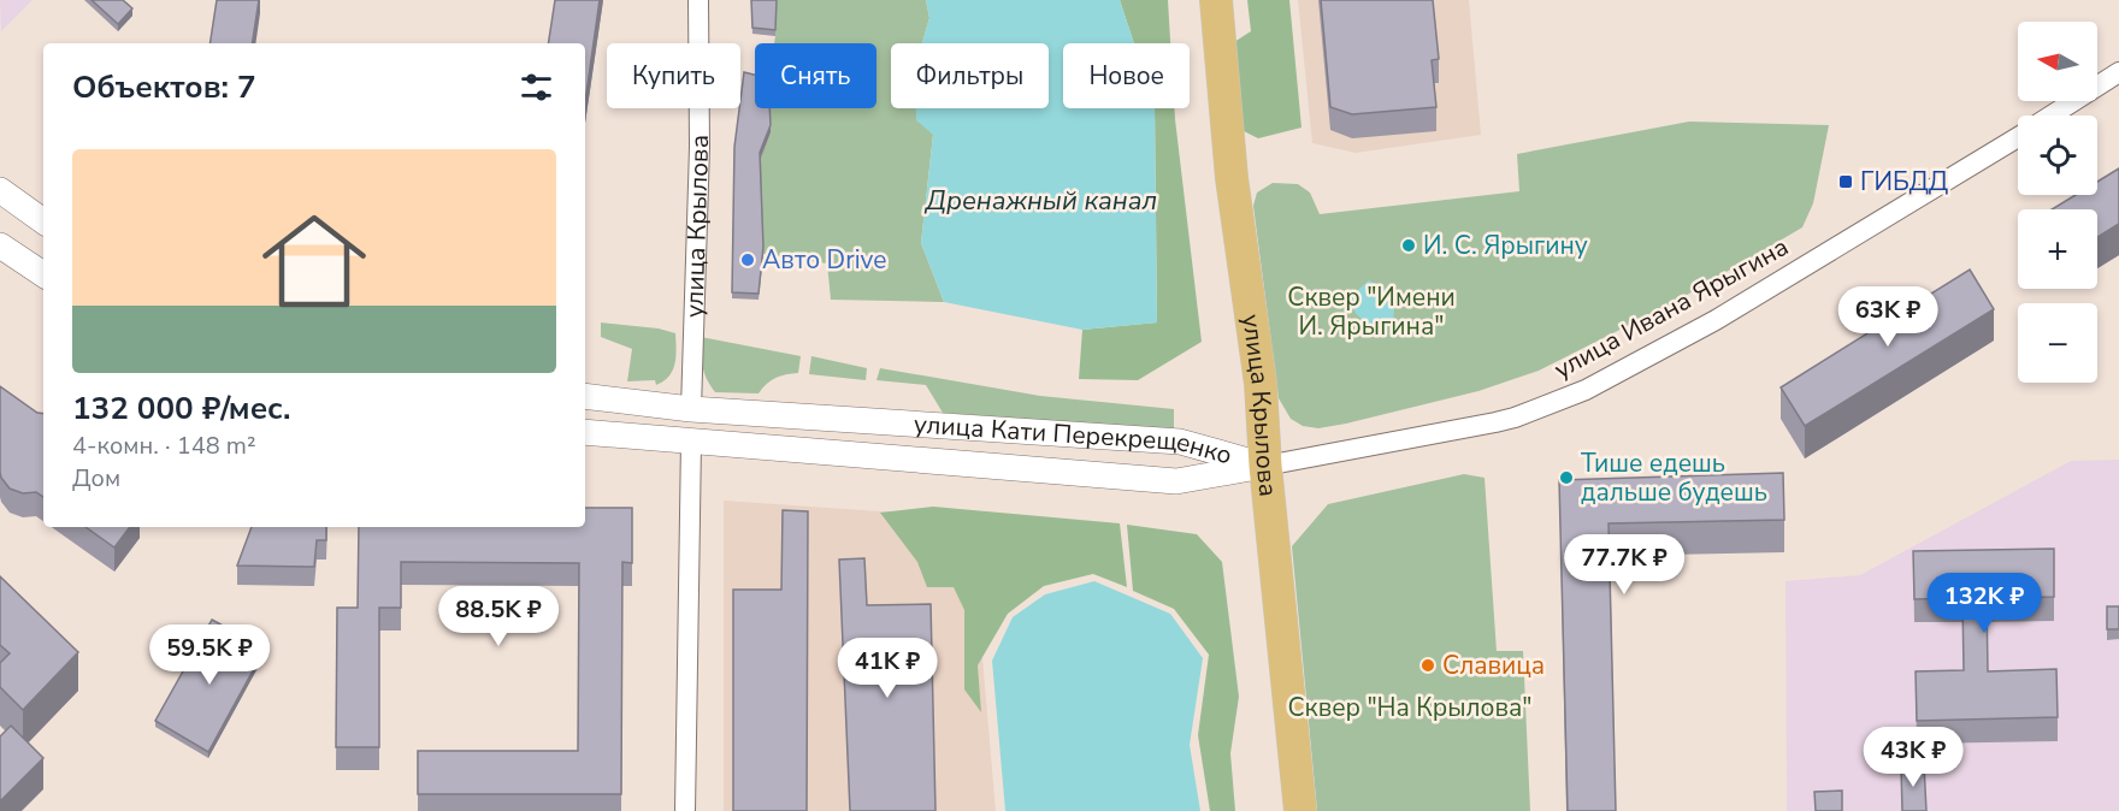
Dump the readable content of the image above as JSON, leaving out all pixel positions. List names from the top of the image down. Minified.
{"streets":{"main road":["улица Крылова"],"street":["улица Ивана Ярыгина","улица Кати Перекрещенко"]},"crossings":[["улица Крылова","улица Ивана Ярыгина"],["улица Крылова","улица Кати Перекрещенко"],["улица Ивана Ярыгина","улица Кати Перекрещенко"]],"water":["Дренажный канал"],"parks":["Сквер \"Имени И. Ярыгина\"","Сквер \"На Крылова\""],"places":{"transit":["ГИБДД"],"other":["И. С. Ярыгину","Авто Drive","Тише едешь дальше будешь","Славица"]},"north":"left","page":{"map_buttons":["+","−"],"chip":["Купить","Снять","Фильтры","Новое"],"heading":"Объектов: 7","list":[{"name":"132 000 ₽/мес.","note":"4-комн. · 148 m² · Дом"}],"price":["63K ₽","77.7K ₽","132K ₽","88.5K ₽","59.5K ₽","41K ₽","43K ₽"]}}
